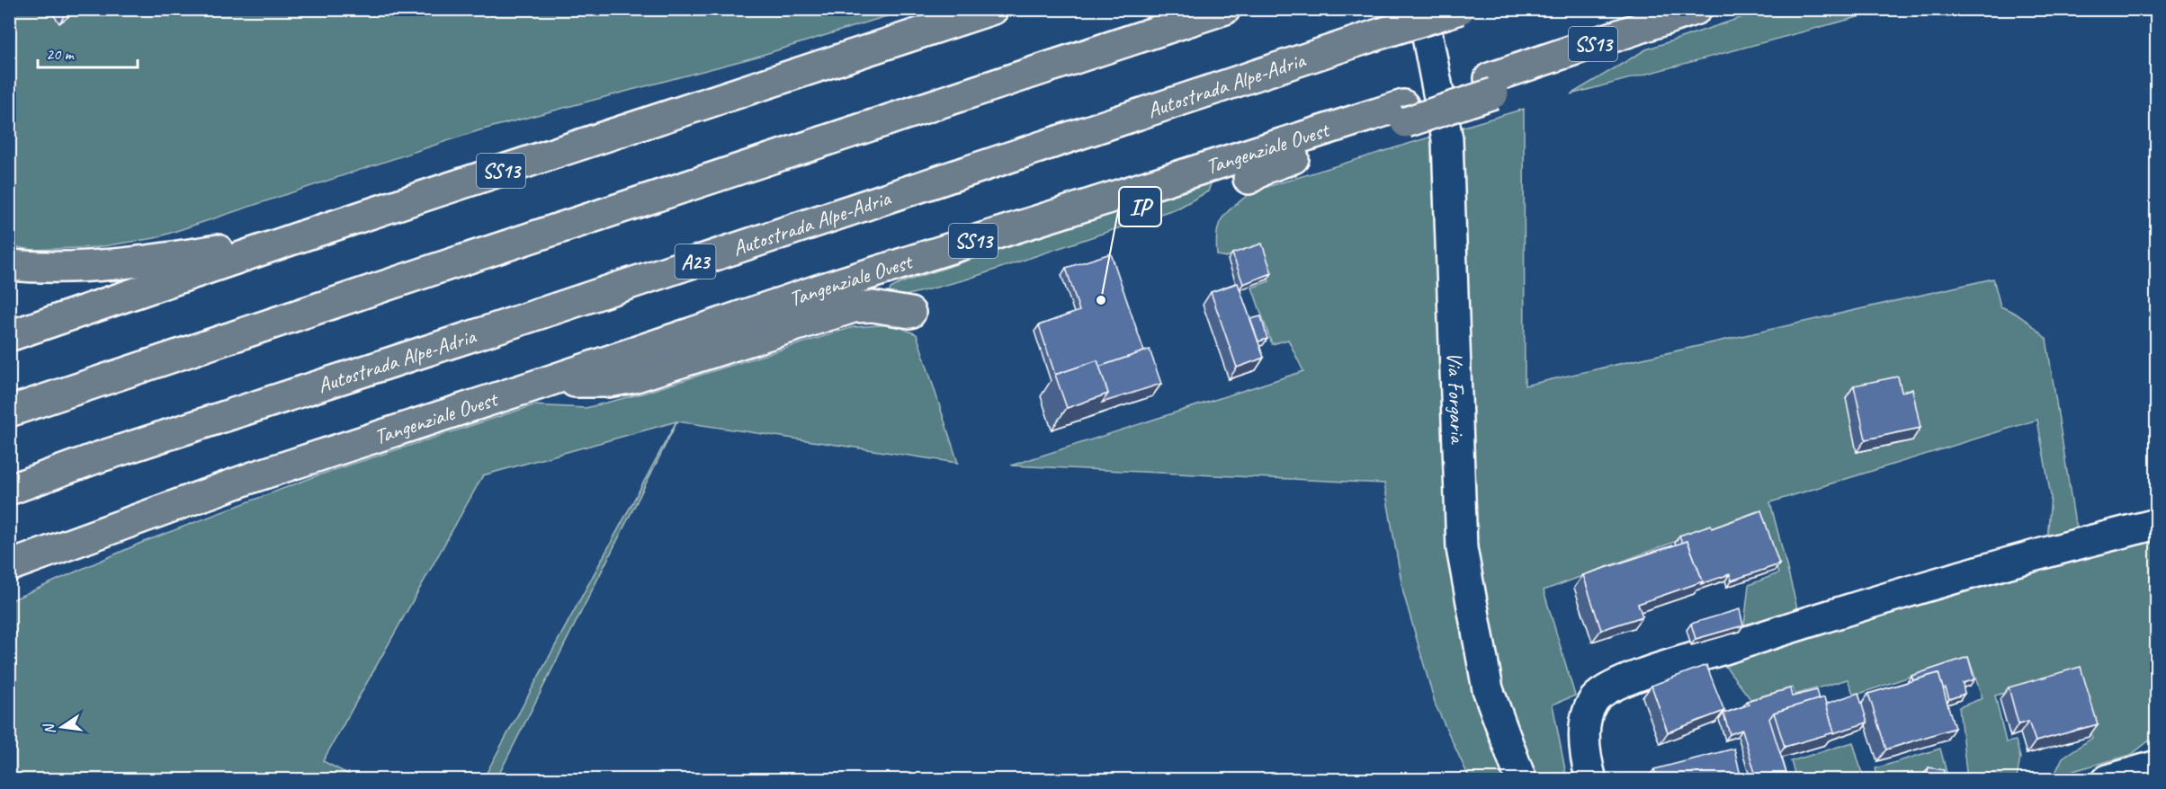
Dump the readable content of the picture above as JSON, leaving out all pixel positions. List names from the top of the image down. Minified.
{"streets":{"highway":["SS13","Autostrada Alpe-Adria","Tangenziale Ovest","A23"],"street":["Via Forgaria"]},"places":["IP"],"scale_bar":"20 m","north":"left"}
